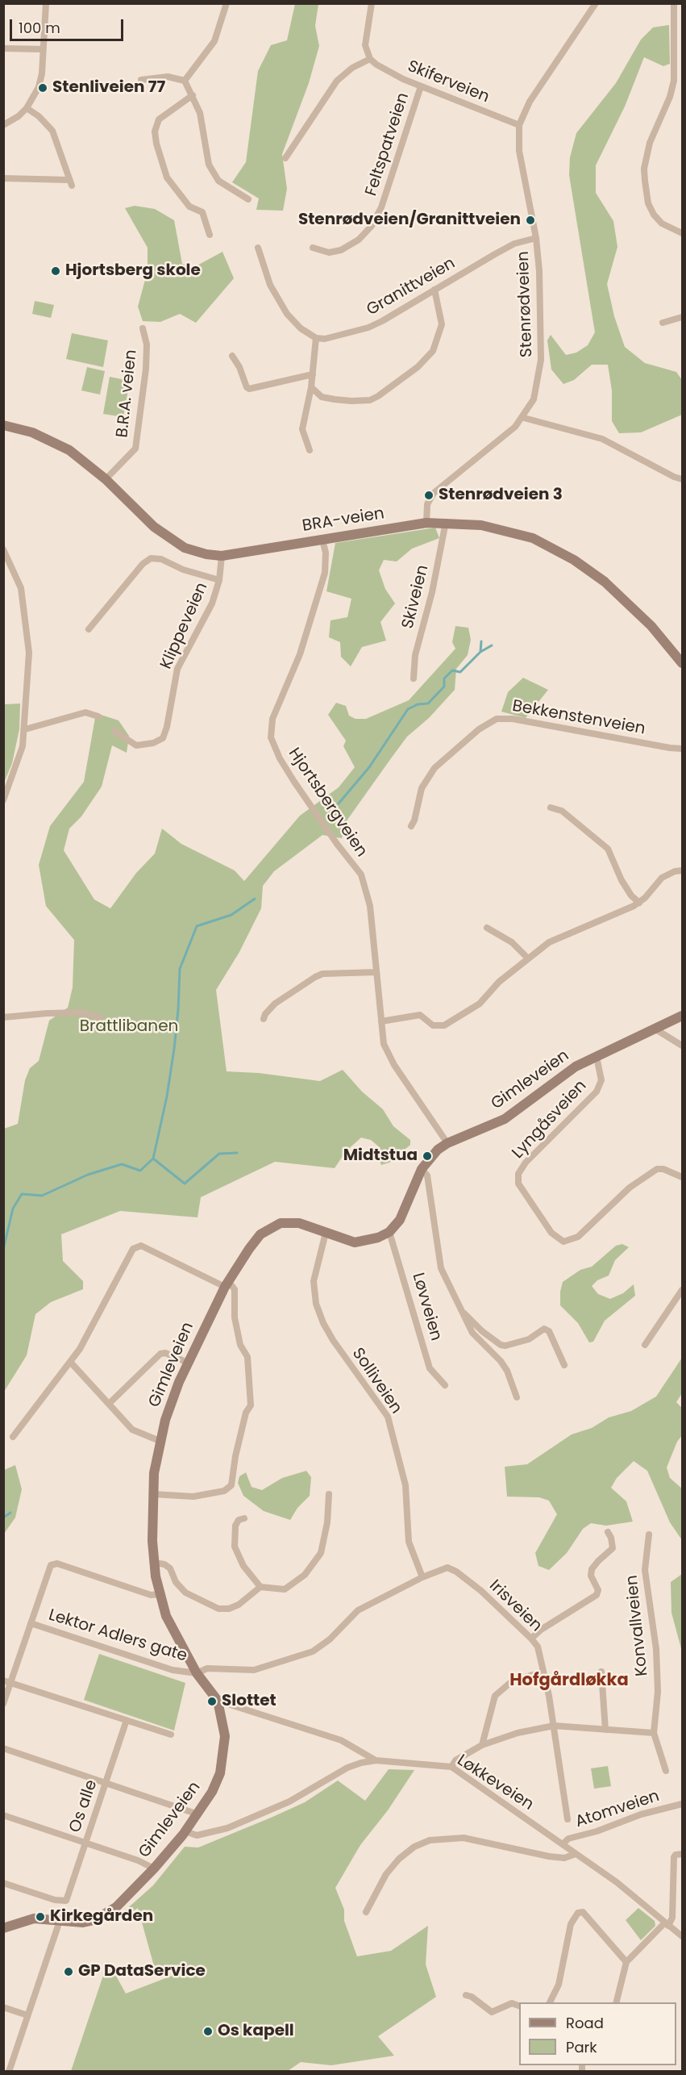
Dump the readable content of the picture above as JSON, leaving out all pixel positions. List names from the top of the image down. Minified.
{"streets":{"street":["Skiferveien","Feltspatveien","Granittveien","Stenrødveien","B.R.A. veien","BRA-veien","Skiveien","Klippeveien","Bekkenstenveien","Hjortsbergveien","Gimleveien","Lyngåsveien","Løvveien","Solliveien","Irisveien","Konvallveien","Lektor Adlers gate","Løkkeveien","Os alle","Atomveien"]},"crossings":[["Skiferveien","Feltspatveien"],["Skiferveien","Stenrødveien"],["Granittveien","Stenrødveien"],["Stenrødveien","BRA-veien"],["B.R.A. veien","BRA-veien"],["BRA-veien","Skiveien"],["BRA-veien","Klippeveien"],["BRA-veien","Hjortsbergveien"],["Hjortsbergveien","Gimleveien"],["Gimleveien","Lyngåsveien"],["Gimleveien","Løvveien"],["Gimleveien","Solliveien"],["Gimleveien","Irisveien"],["Gimleveien","Lektor Adlers gate"],["Gimleveien","Løkkeveien"],["Solliveien","Irisveien"],["Irisveien","Lektor Adlers gate"],["Løkkeveien","Atomveien"]],"districts":["Hofgårdløkka"],"parks":["Brattlibanen"],"places":["Stenliveien 77","Stenrødveien/Granittveien","Hjortsberg skole","Stenrødveien 3","Midtstua","Slottet","Kirkegården","GP DataService","Os kapell"],"legend":["Road","Park"],"scale_bar":"100 m"}
